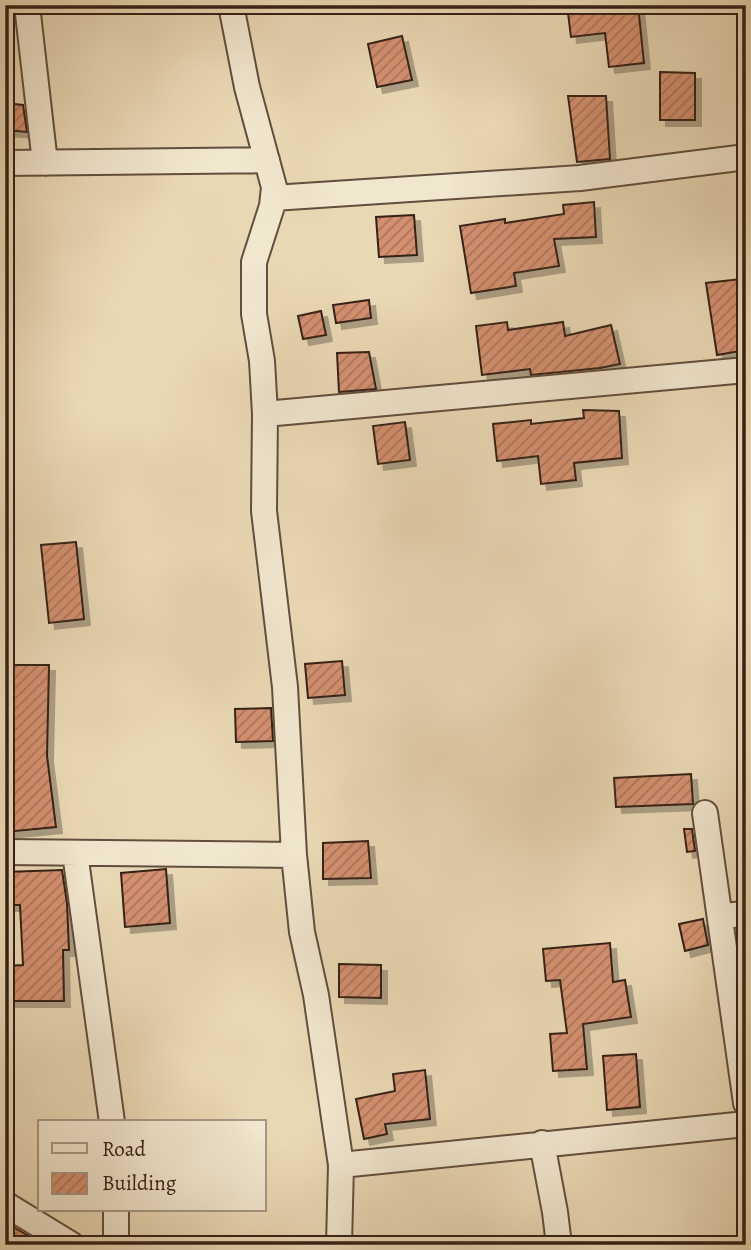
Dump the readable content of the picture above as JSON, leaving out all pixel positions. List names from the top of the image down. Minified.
{"legend":["Road","Building"]}
